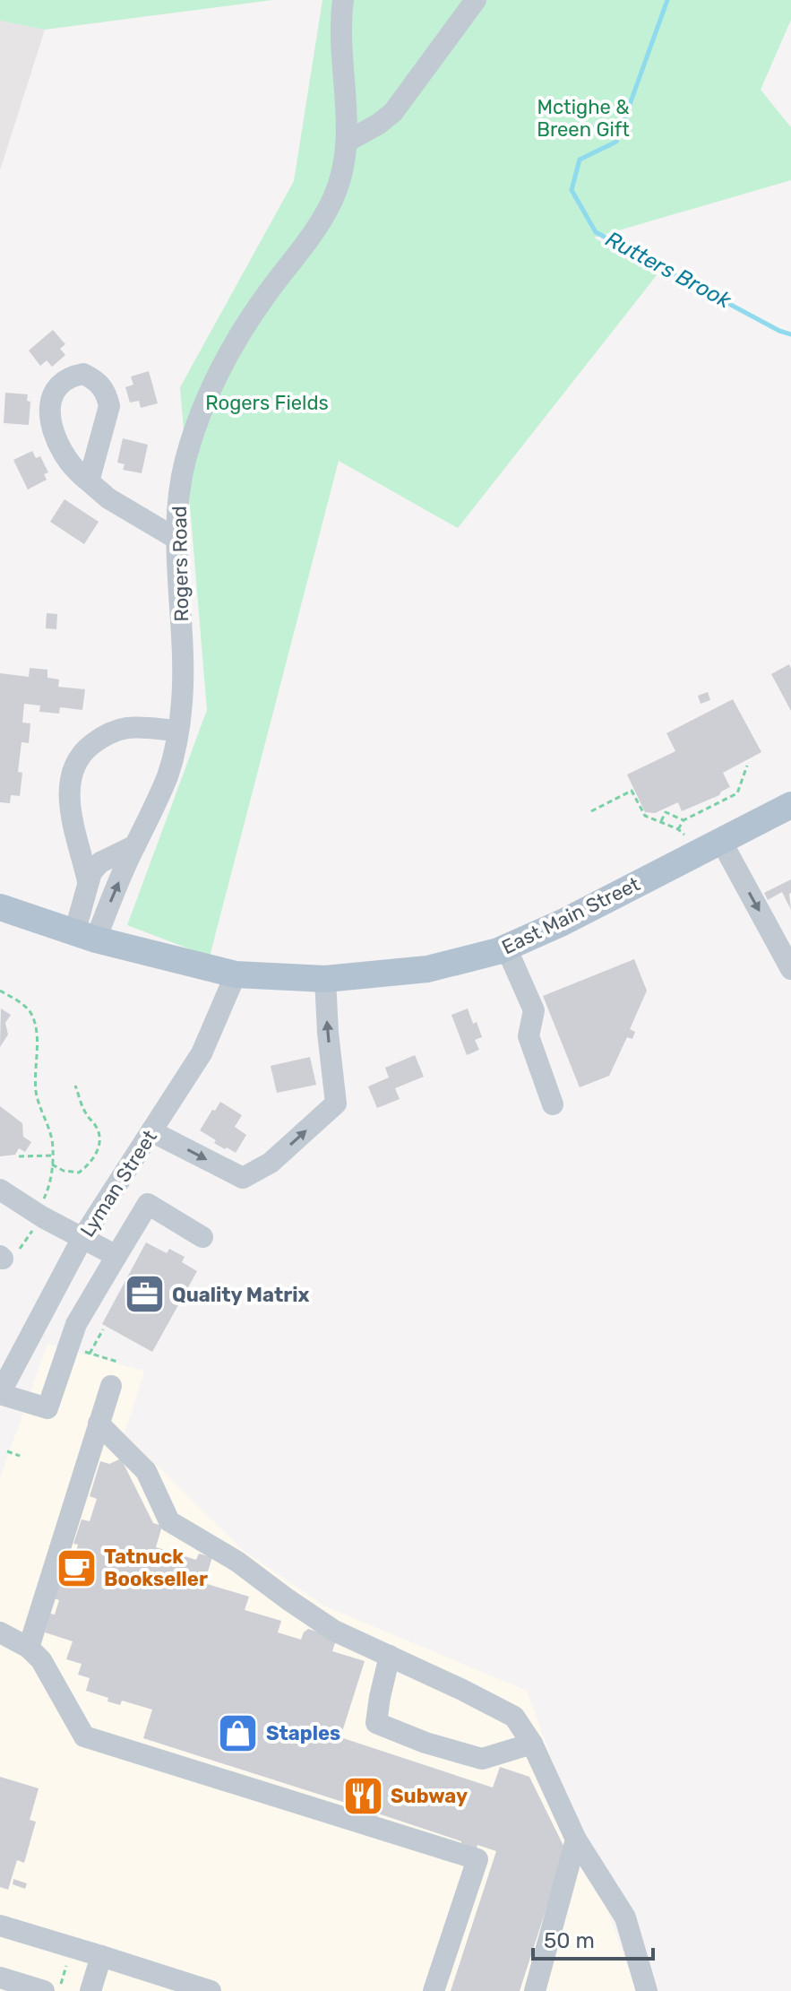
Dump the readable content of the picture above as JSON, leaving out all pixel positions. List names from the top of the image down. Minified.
{"streets":{"main road":["East Main Street"],"street":["Rogers Road","Lyman Street"]},"crossings":[["Rogers Road","East Main Street"],["East Main Street","Lyman Street"]],"water":["Rutters Brook"],"parks":["Mctighe & Breen Gift","Rogers Fields"],"places":{"office":["Quality Matrix"],"cafe":["Tatnuck Bookseller"],"shop":["Staples"],"restaurant":["Subway"]},"scale_bar":"50 m"}
